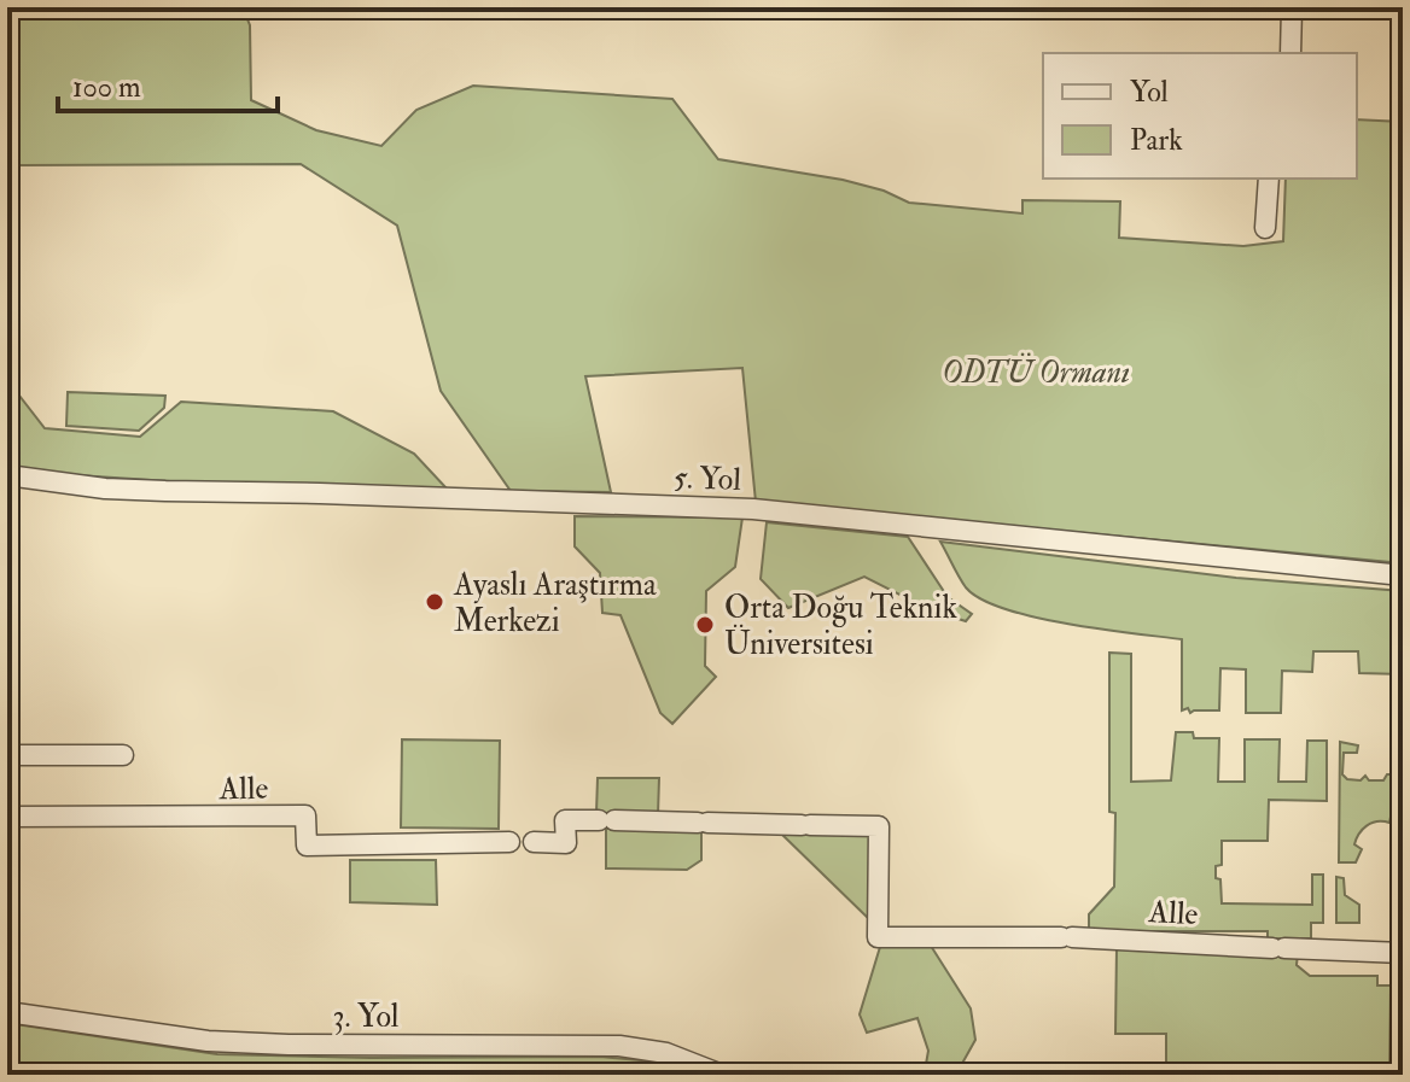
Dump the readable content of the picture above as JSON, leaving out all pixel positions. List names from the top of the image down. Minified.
{"streets":{"street":["5. Yol","Alle","3. Yol"]},"parks":["ODTÜ Ormanı"],"places":["Ayaslı Araştırma Merkezi","Orta Doğu Teknik Üniversitesi"],"legend":["Yol","Park"],"scale_bar":"100 m"}
